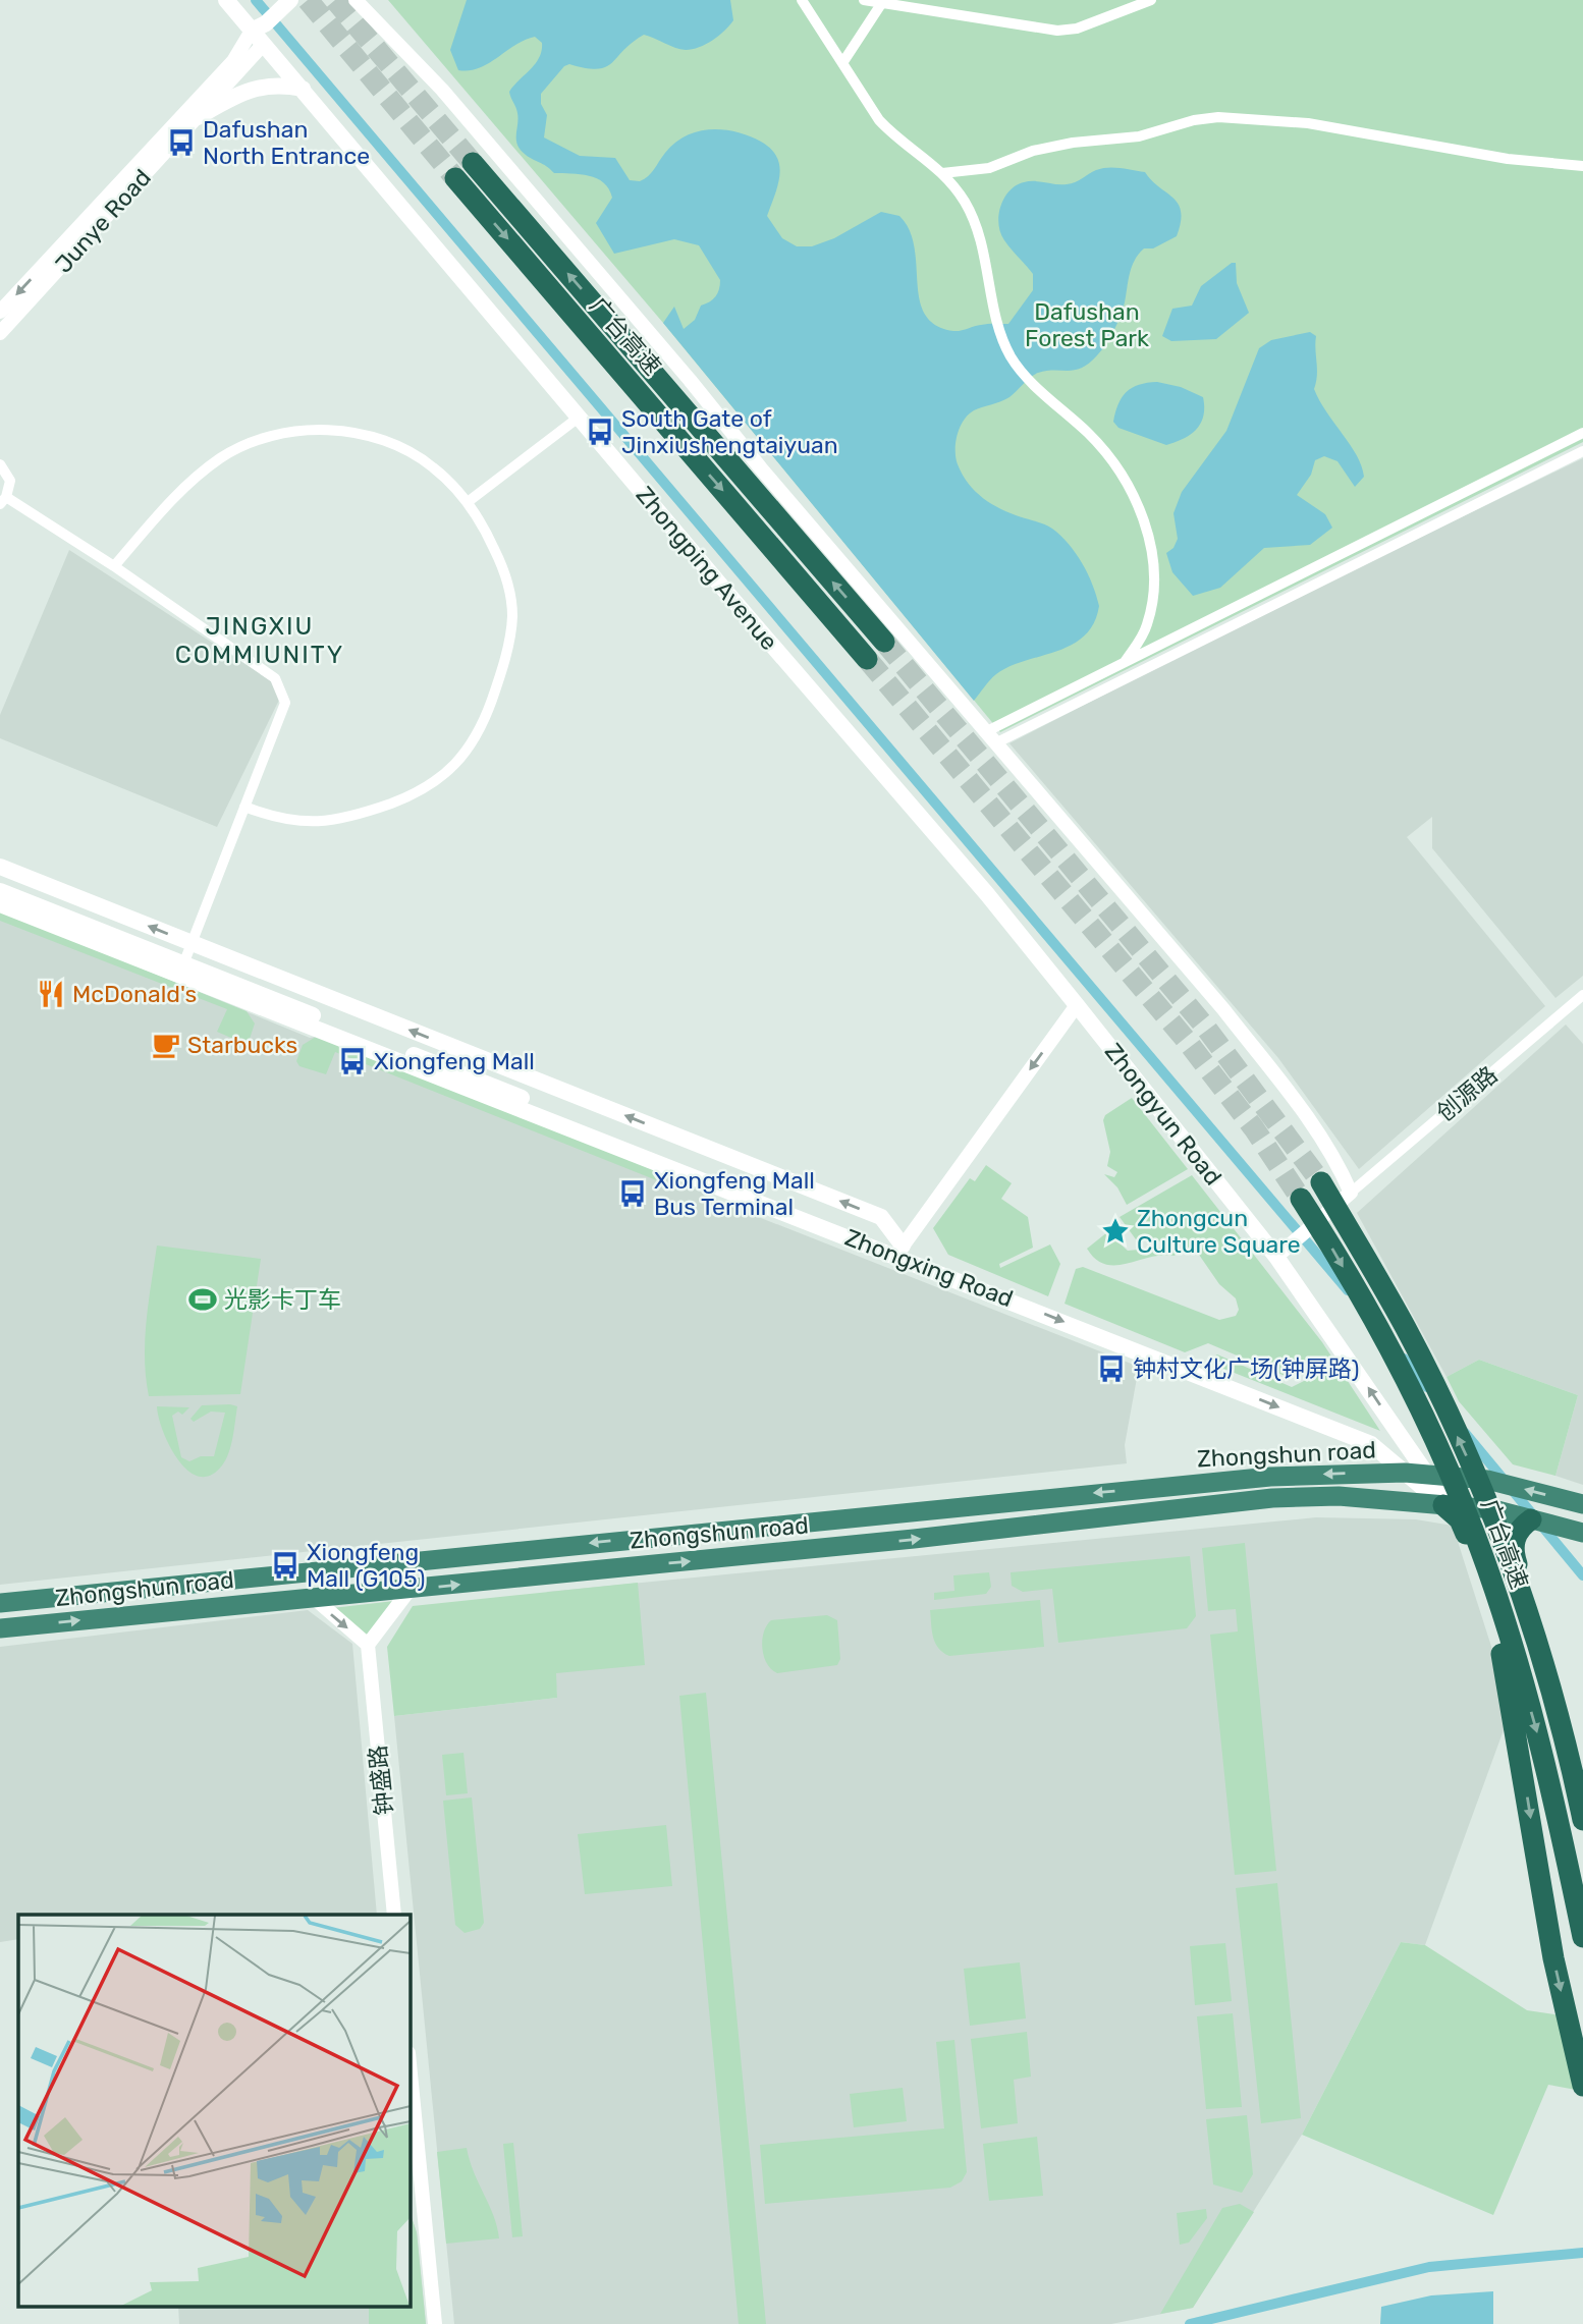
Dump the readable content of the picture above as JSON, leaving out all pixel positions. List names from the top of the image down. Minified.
{"streets":{"highway":["广台高速","Zhongshun road"],"main road":["Zhongping Avenue","Zhongyun Road","Zhongxing Road"],"street":["Junye Road","创源路","钟盛路"]},"crossings":[["Junye Road","Zhongping Avenue"],["Zhongping Avenue","Zhongyun Road"],["Zhongyun Road","Zhongxing Road"],["Zhongyun Road","Zhongshun road"],["Zhongxing Road","Zhongshun road"]],"one_way":["Zhongyun Road"],"districts":["JINGXIU COMMIUNITY"],"parks":["Dafushan Forest Park"],"places":{"bus stop":["Dafushan North Entrance","South Gate of Jinxiushengtaiyuan","Xiongfeng Mall","Xiongfeng Mall Bus Terminal","钟村文化广场(钟屏路)","Xiongfeng Mall (G105)"],"restaurant":["McDonald's"],"cafe":["Starbucks"],"place":["Zhongcun Culture Square"],"sports":["光影卡丁车"]}}
